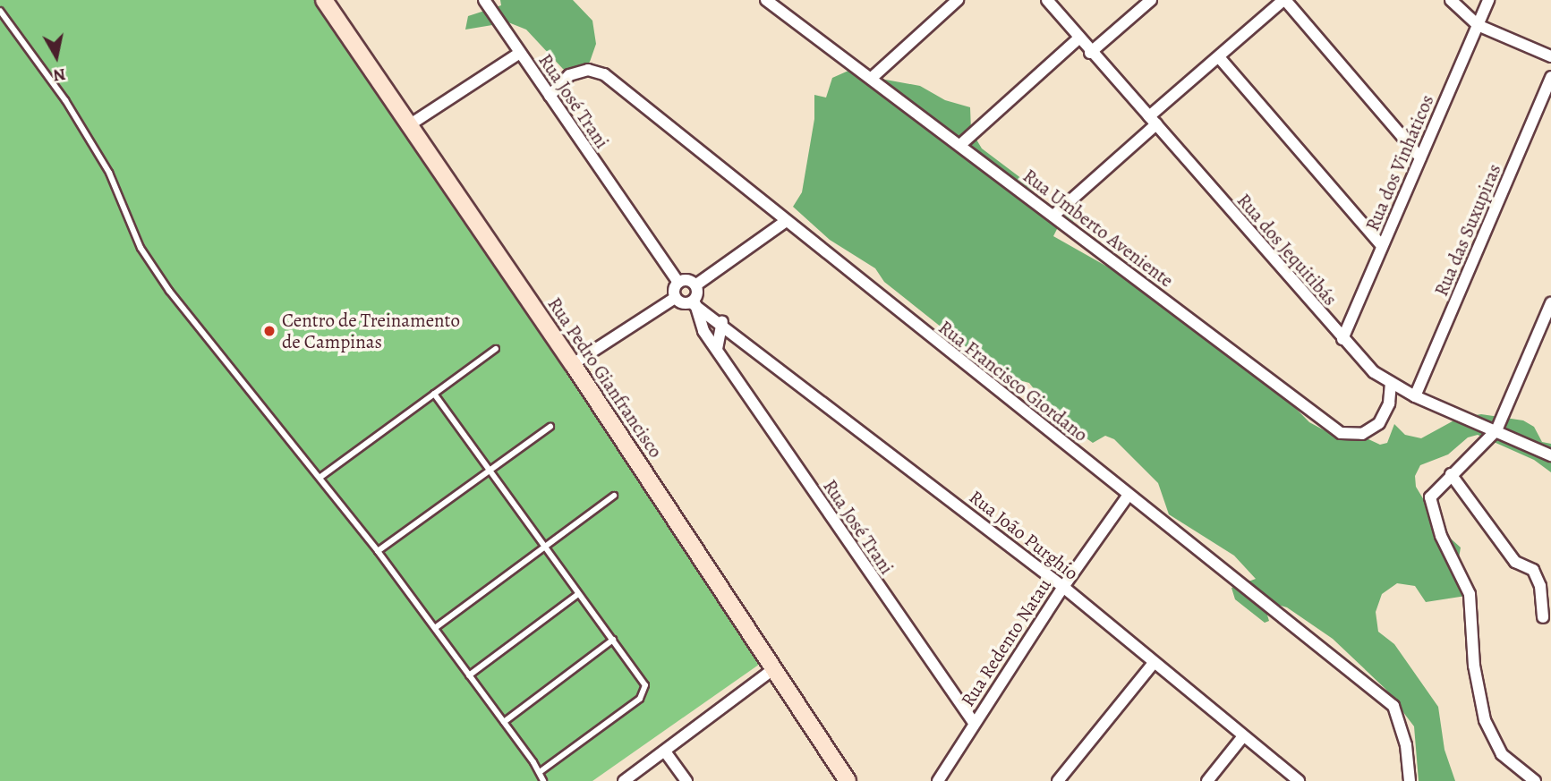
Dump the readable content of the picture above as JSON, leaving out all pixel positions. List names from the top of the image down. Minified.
{"streets":{"street":["Rua José Trani","Rua dos Vinháticos","Rua Umberto Aveniente","Rua das Suxupiras","Rua dos Jequitibás","Rua Pedro Gianfrancisco","Rua Francisco Giordano","Rua João Purghio","Rua Redento Natau"]},"crossings":[["Rua José Trani","Rua Francisco Giordano"],["Rua José Trani","Rua João Purghio"],["Rua José Trani","Rua Redento Natau"],["Rua dos Vinháticos","Rua dos Jequitibás"],["Rua Umberto Aveniente","Rua dos Jequitibás"],["Rua das Suxupiras","Rua dos Jequitibás"],["Rua Francisco Giordano","Rua Redento Natau"],["Rua João Purghio","Rua Redento Natau"]],"places":["Centro de Treinamento de Campinas"],"north":"bottom"}
